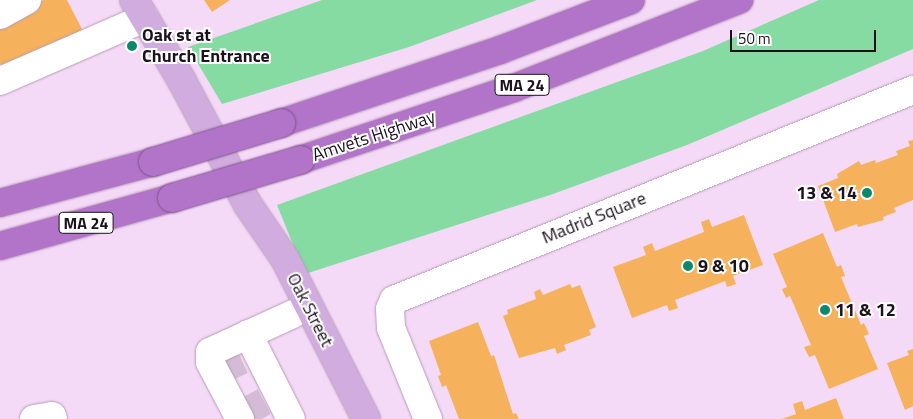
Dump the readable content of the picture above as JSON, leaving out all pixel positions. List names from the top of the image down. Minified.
{"streets":{"highway":["MA 24","Amvets Highway"],"main road":["Oak Street"],"street":["Madrid Square"]},"places":["Oak st at Church Entrance","13 & 14","9 & 10","11 & 12"],"scale_bar":"50 m"}
